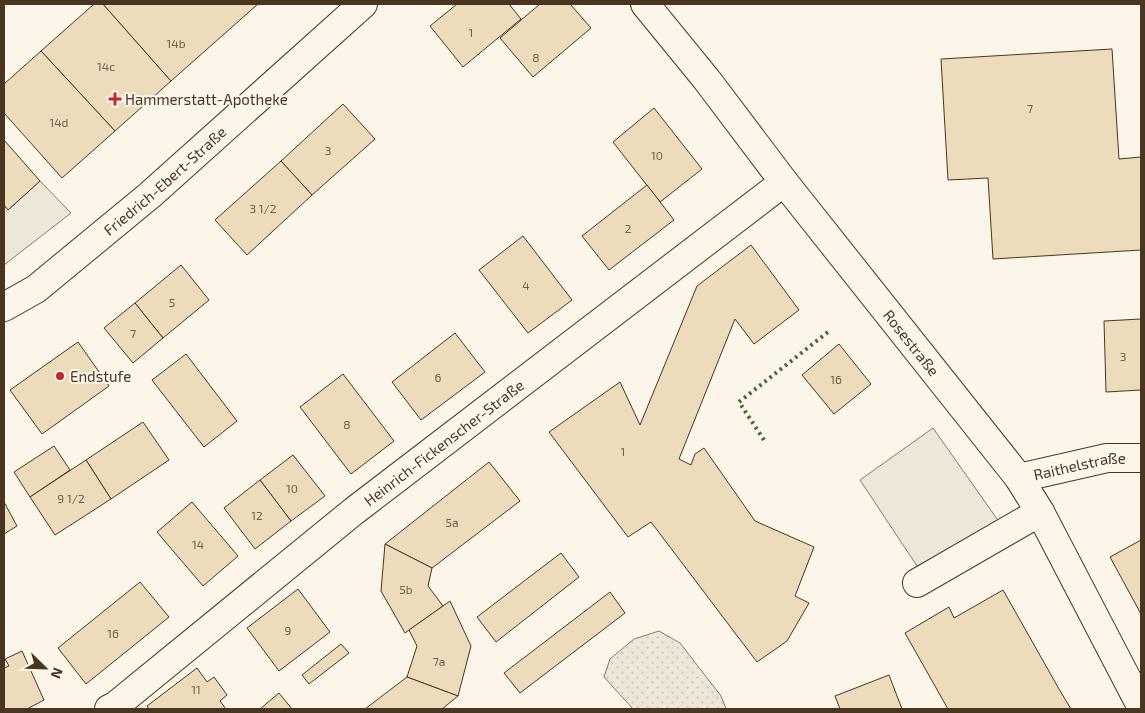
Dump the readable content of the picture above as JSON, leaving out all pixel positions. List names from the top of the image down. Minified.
{"streets":{"street":["Friedrich-Ebert-Straße","Rosestraße","Heinrich-Fickenscher-Straße","Raithelstraße"]},"crossings":[["Rosestraße","Heinrich-Fickenscher-Straße"],["Rosestraße","Raithelstraße"]],"places":{"health":["Hammerstatt-Apotheke"],"other":["Endstufe"]},"house_numbers":["1","14b","8","14c","7","14d","3","10","3 1/2","2","4","5","7","3","6","16","8","1","10","9 1/2","12","5a","14","5b","9","16","7a","11"],"north":"bottom right"}
